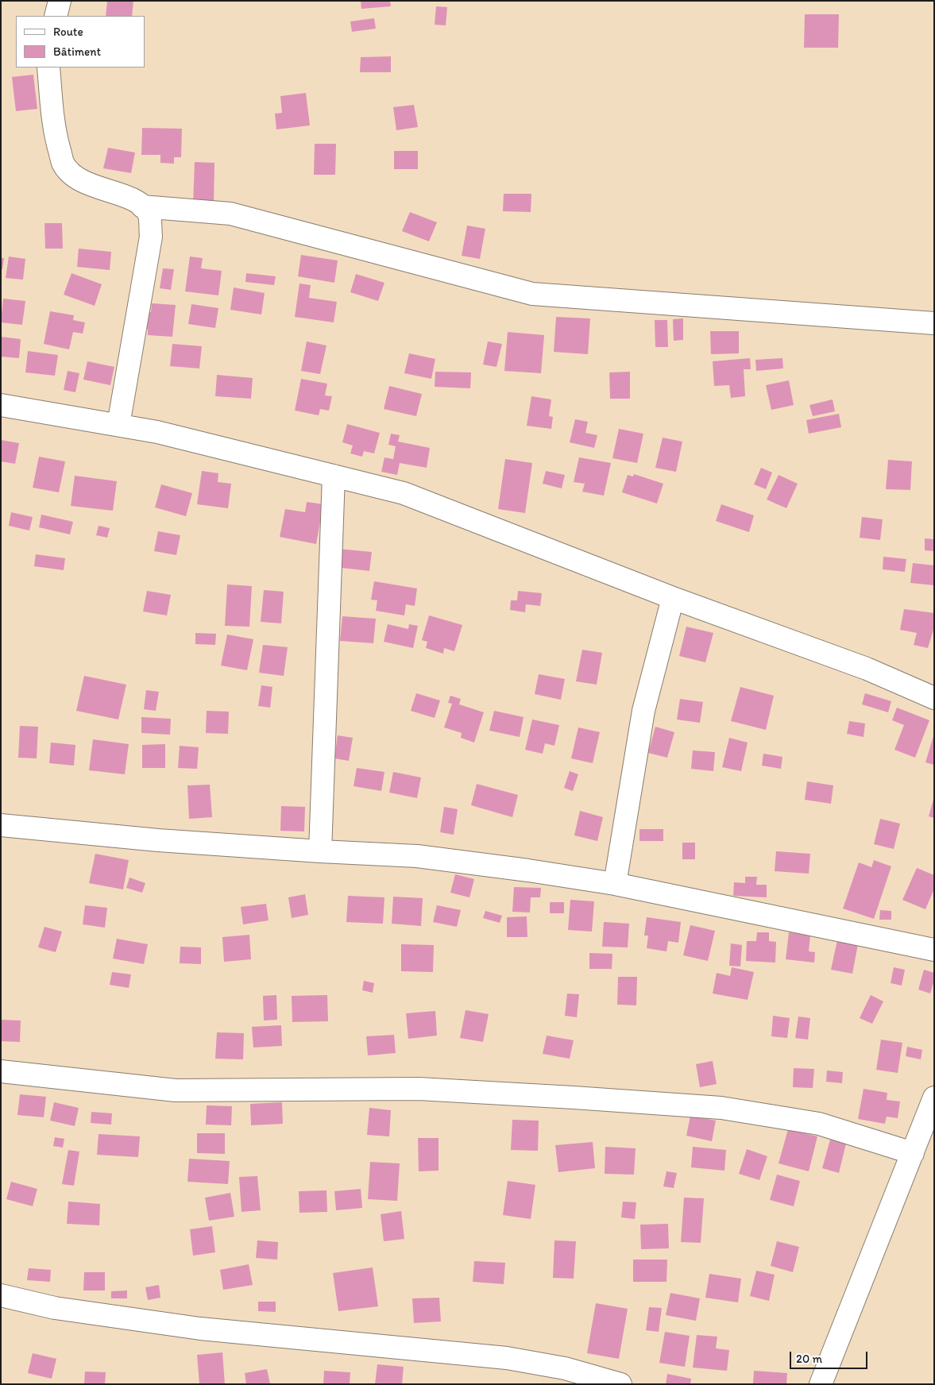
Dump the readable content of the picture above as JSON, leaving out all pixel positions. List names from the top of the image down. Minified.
{"legend":["Route","Bâtiment"],"scale_bar":"20 m"}
